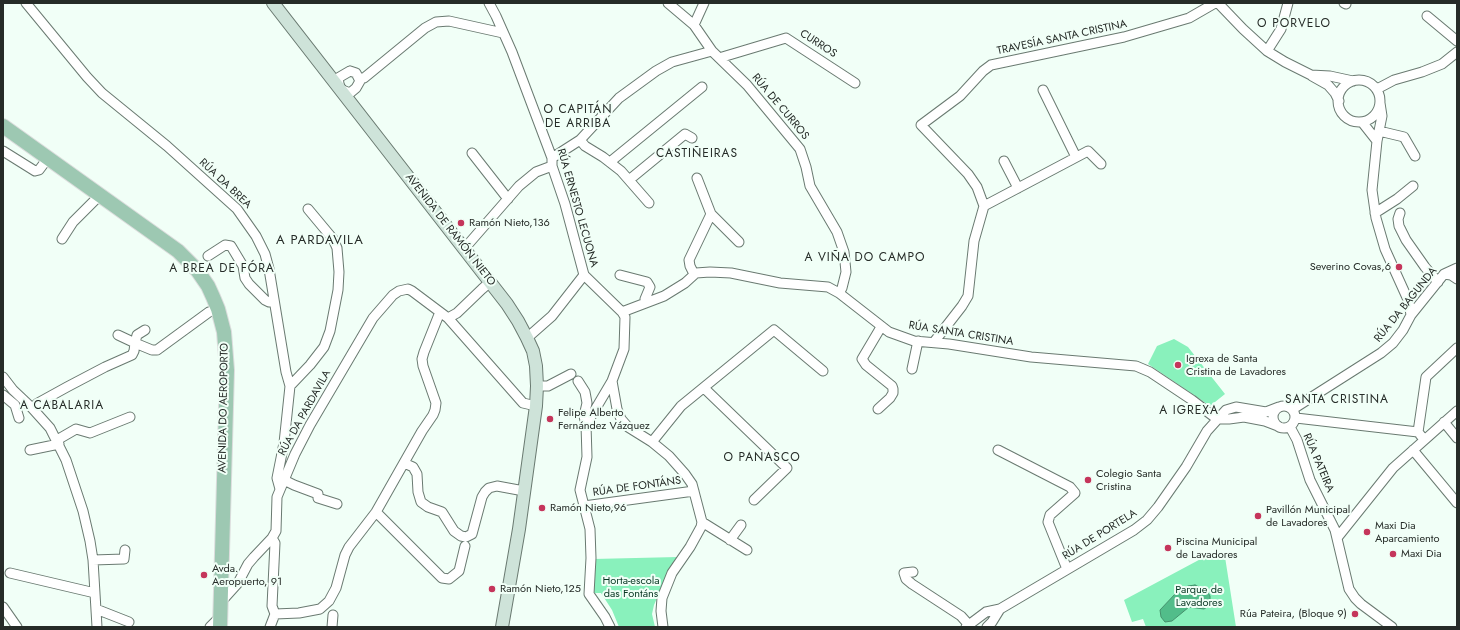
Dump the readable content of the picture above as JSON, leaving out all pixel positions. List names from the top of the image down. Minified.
{"streets":{"main road":["AVENIDA DE RAMÓN NIETO","AVENIDA DO AEROPORTO"],"street":["TRAVESÍA SANTA CRISTINA","CURROS","RÚA DE CURROS","RÚA DA BREA","RÚA ERNESTO LECUONA","RÚA DA BAGUNDA","RÚA SANTA CRISTINA","RÚA DA PARDAVILA","RÚA PATEIRA","RÚA DE FONTÁNS","RÚA DE PORTELA"]},"crossings":[["CURROS","RÚA DE CURROS"],["RÚA DE CURROS","RÚA SANTA CRISTINA"],["RÚA DA BREA","RÚA DA PARDAVILA"],["RÚA ERNESTO LECUONA","AVENIDA DE RAMÓN NIETO"],["AVENIDA DE RAMÓN NIETO","RÚA DA PARDAVILA"],["RÚA DA BAGUNDA","RÚA PATEIRA"],["RÚA DA BAGUNDA","RÚA DE PORTELA"],["RÚA SANTA CRISTINA","RÚA DE PORTELA"],["RÚA PATEIRA","RÚA DE PORTELA"]],"districts":["O PORVELO","O CAPITÁN DE ARRIBA","CASTIÑEIRAS","A PARDAVILA","A VIÑA DO CAMPO","A BREA DE FÓRA","SANTA CRISTINA","A CABALARIA","A IGREXA","O PANASCO"],"parks":["Horta-escola das Fontáns","Parque de Lavadores"],"places":["Ramón Nieto,136","Severino Covas,6","Igrexa de Santa Cristina de Lavadores","Felipe Alberto Fernández Vázquez","Colegio Santa Cristina","Ramón Nieto,96","Pavillón Municipal de Lavadores","Maxi Dia Aparcamiento","Piscina Municipal de Lavadores","Maxi Dia","Avda. Aeropuerto, 91","Ramón Nieto,125","Rúa Pateira, (Bloque 9)"]}
